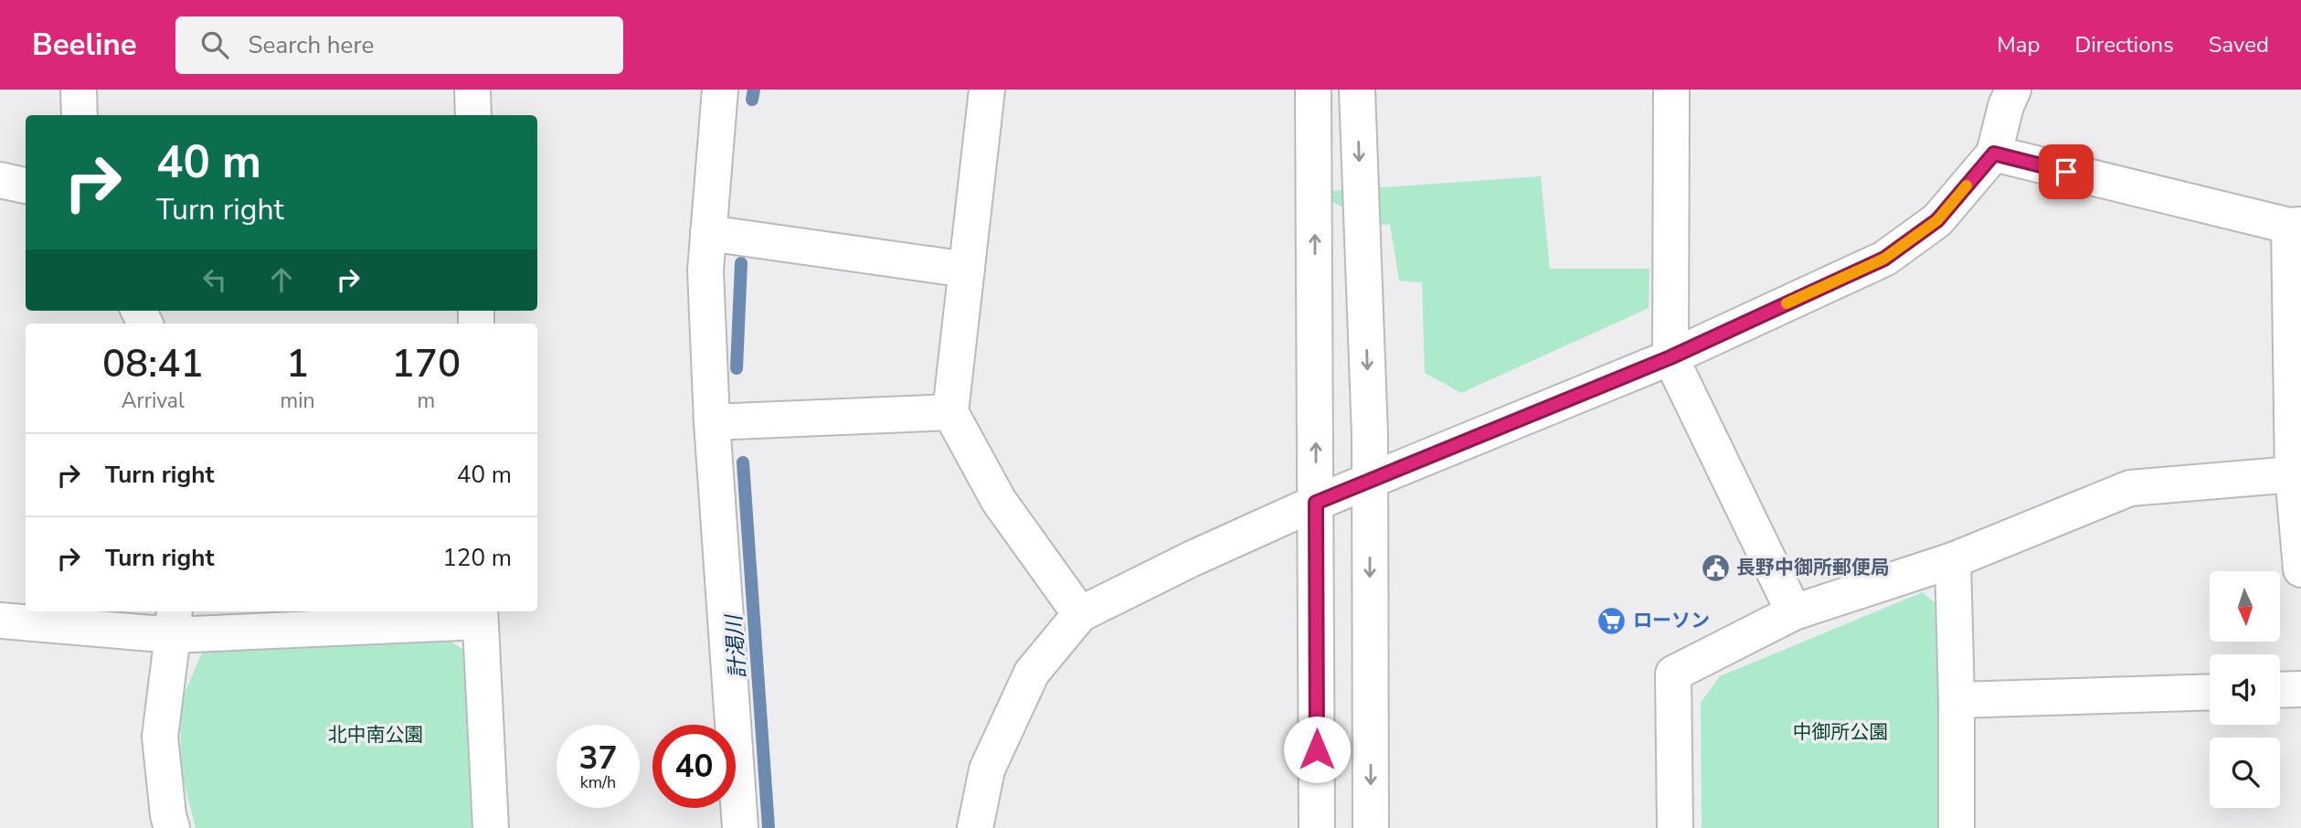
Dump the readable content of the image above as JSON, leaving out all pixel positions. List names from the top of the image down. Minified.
{"water":["計渇川"],"parks":["中御所公園","北中南公園"],"places":{"public building":["長野中御所郵便局"],"supermarket":["ローソン"]},"north":"bottom","page":{"header":"Beeline","search":"Search here","nav":["Map","Directions","Saved"],"turn":["40 m","Turn right"],"eta":["08:41","Arrival","1","min","170","m"],"list":[{"name":"Turn right","value":"40 m"},{"name":"Turn right","value":"120 m"}],"speed":"37 km/h","limit":"40"}}
